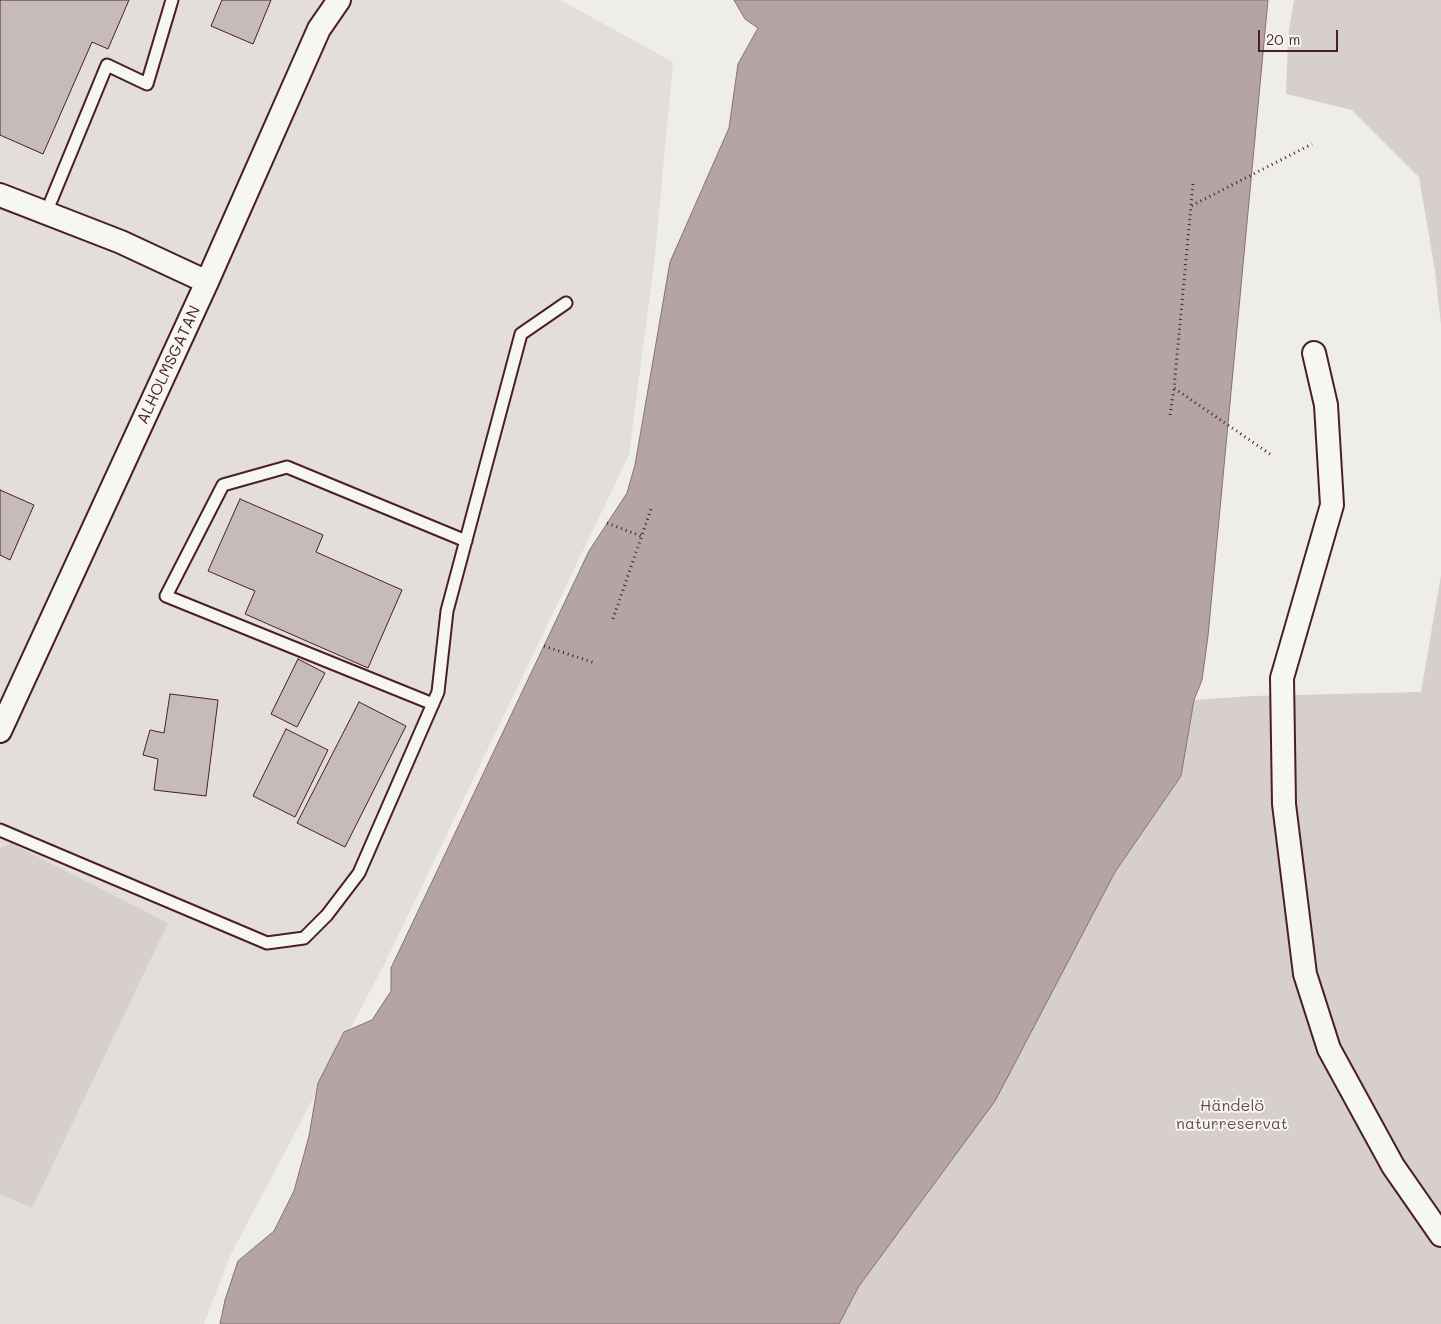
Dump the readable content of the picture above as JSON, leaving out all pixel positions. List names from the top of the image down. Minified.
{"streets":{"street":["ALHOLMSGATAN"]},"parks":["Händelö naturreservat"],"scale_bar":"20 m"}
